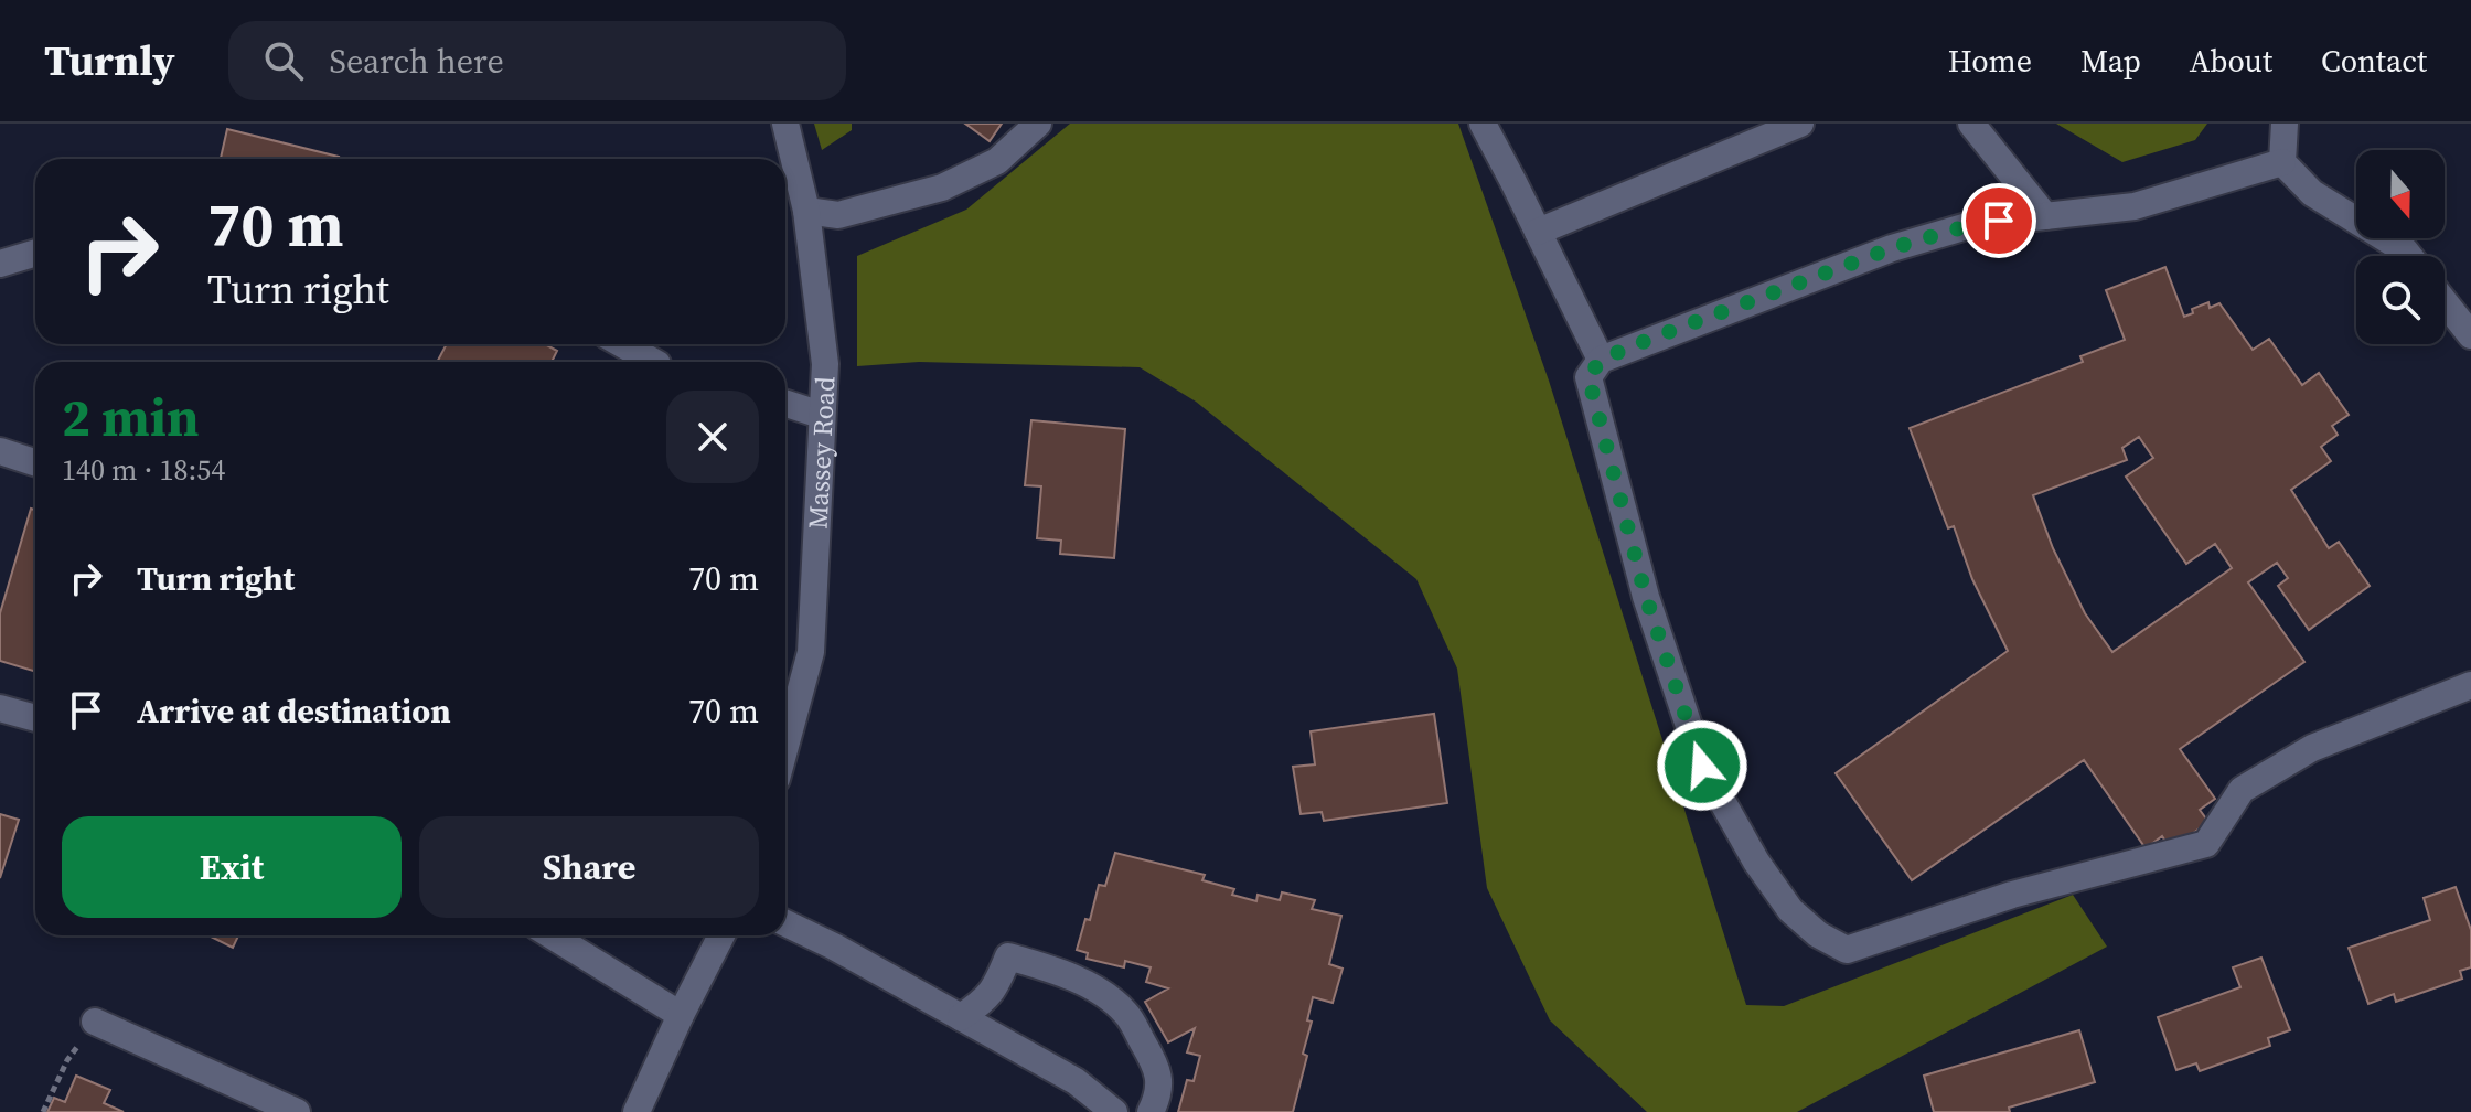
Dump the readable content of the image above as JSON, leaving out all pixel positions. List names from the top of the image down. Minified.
{"streets":{"street":["Massey Road"]},"north":"bottom","page":{"header":"Turnly","search":"Search here","nav":["Home","Map","About","Contact"],"turn":["70 m","Turn right"],"heading":["2 min","140 m · 18:54"],"list":[{"name":"Turn right","value":"70 m"},{"name":"Arrive at destination","value":"70 m"}],"buttons":["Exit","Share"]}}
